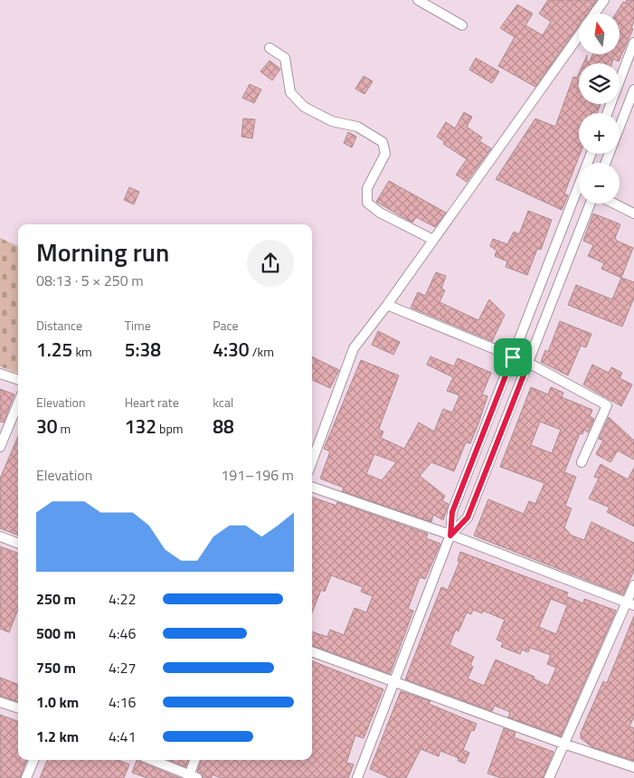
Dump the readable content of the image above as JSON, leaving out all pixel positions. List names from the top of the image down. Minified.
{"north":"top","page":{"map_buttons":["+","−"],"heading":["Morning run","08:13 · 5 × 250 m"],"stats":[["Distance","1.25 km"],["Time","5:38"],["Pace","4:30 /km"],["Elevation","30 m"],["Heart rate","132 bpm"],["kcal","88"]],"chart":["Elevation","191–196 m"],"list":[{"name":"250 m","note":"4:22"},{"name":"500 m","note":"4:46"},{"name":"750 m","note":"4:27"},{"name":"1.0 km","note":"4:16"},{"name":"1.2 km","note":"4:41"}]}}
